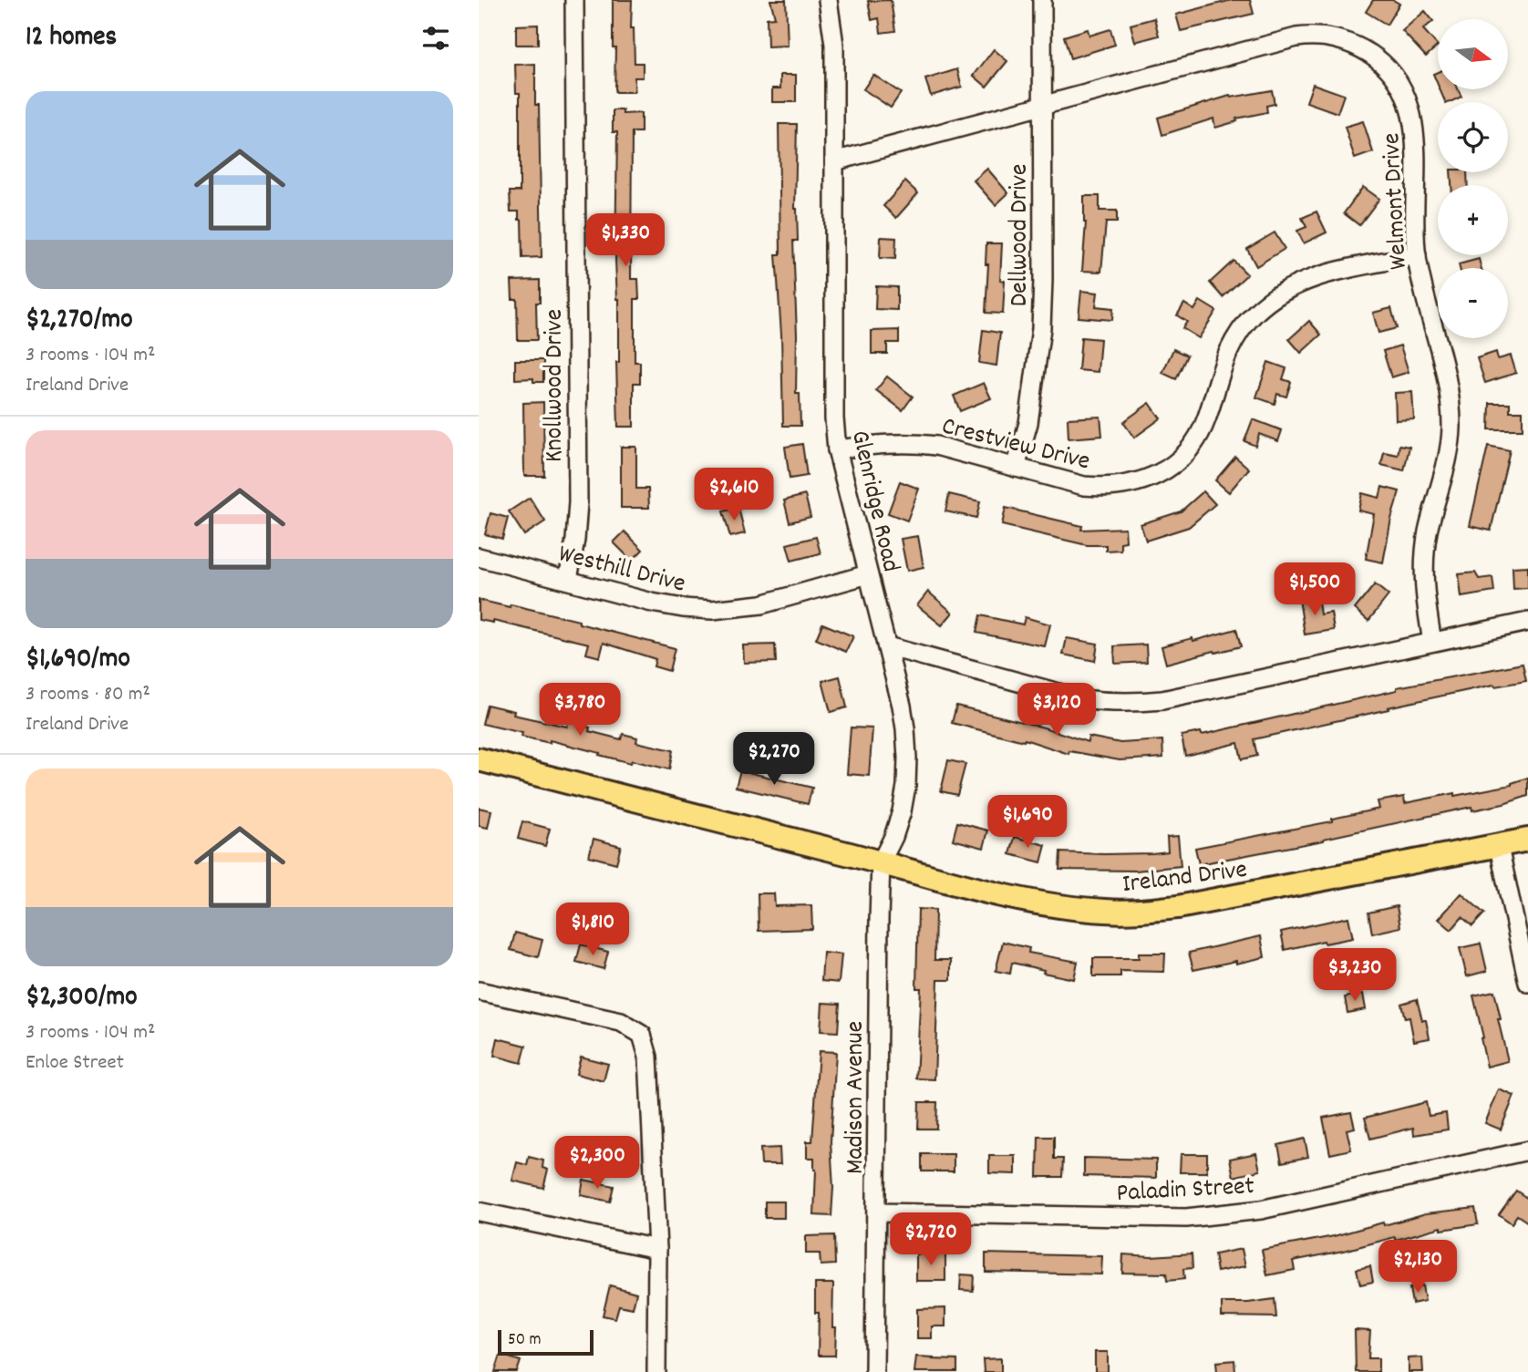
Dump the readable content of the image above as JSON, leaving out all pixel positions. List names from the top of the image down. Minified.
{"streets":{"main road":["Ireland Drive"],"street":["Welmont Drive","Dellwood Drive","Knollwood Drive","Crestview Drive","Glenridge Road","Westhill Drive","Madison Avenue","Paladin Street"]},"crossings":[["Welmont Drive","Dellwood Drive"],["Welmont Drive","Crestview Drive"],["Welmont Drive","Glenridge Road"],["Dellwood Drive","Crestview Drive"],["Knollwood Drive","Westhill Drive"],["Crestview Drive","Glenridge Road"],["Glenridge Road","Westhill Drive"],["Glenridge Road","Ireland Drive"],["Glenridge Road","Madison Avenue"],["Ireland Drive","Madison Avenue"],["Madison Avenue","Paladin Street"]],"scale_bar":"50 m","north":"right","page":{"heading":"12 homes","map_buttons":["+","−"],"list":[{"name":"$2,270/mo","note":"3 rooms · 104 m² · Ireland Drive"},{"name":"$1,690/mo","note":"3 rooms · 80 m² · Ireland Drive"},{"name":"$2,300/mo","note":"3 rooms · 104 m² · Enloe Street"}],"price":["$1,330","$2,610","$1,500","$3,780","$3,120","$2,270","$1,690","$1,810","$3,230","$2,300","$2,720","$2,130"],"scale":"50 m"}}
